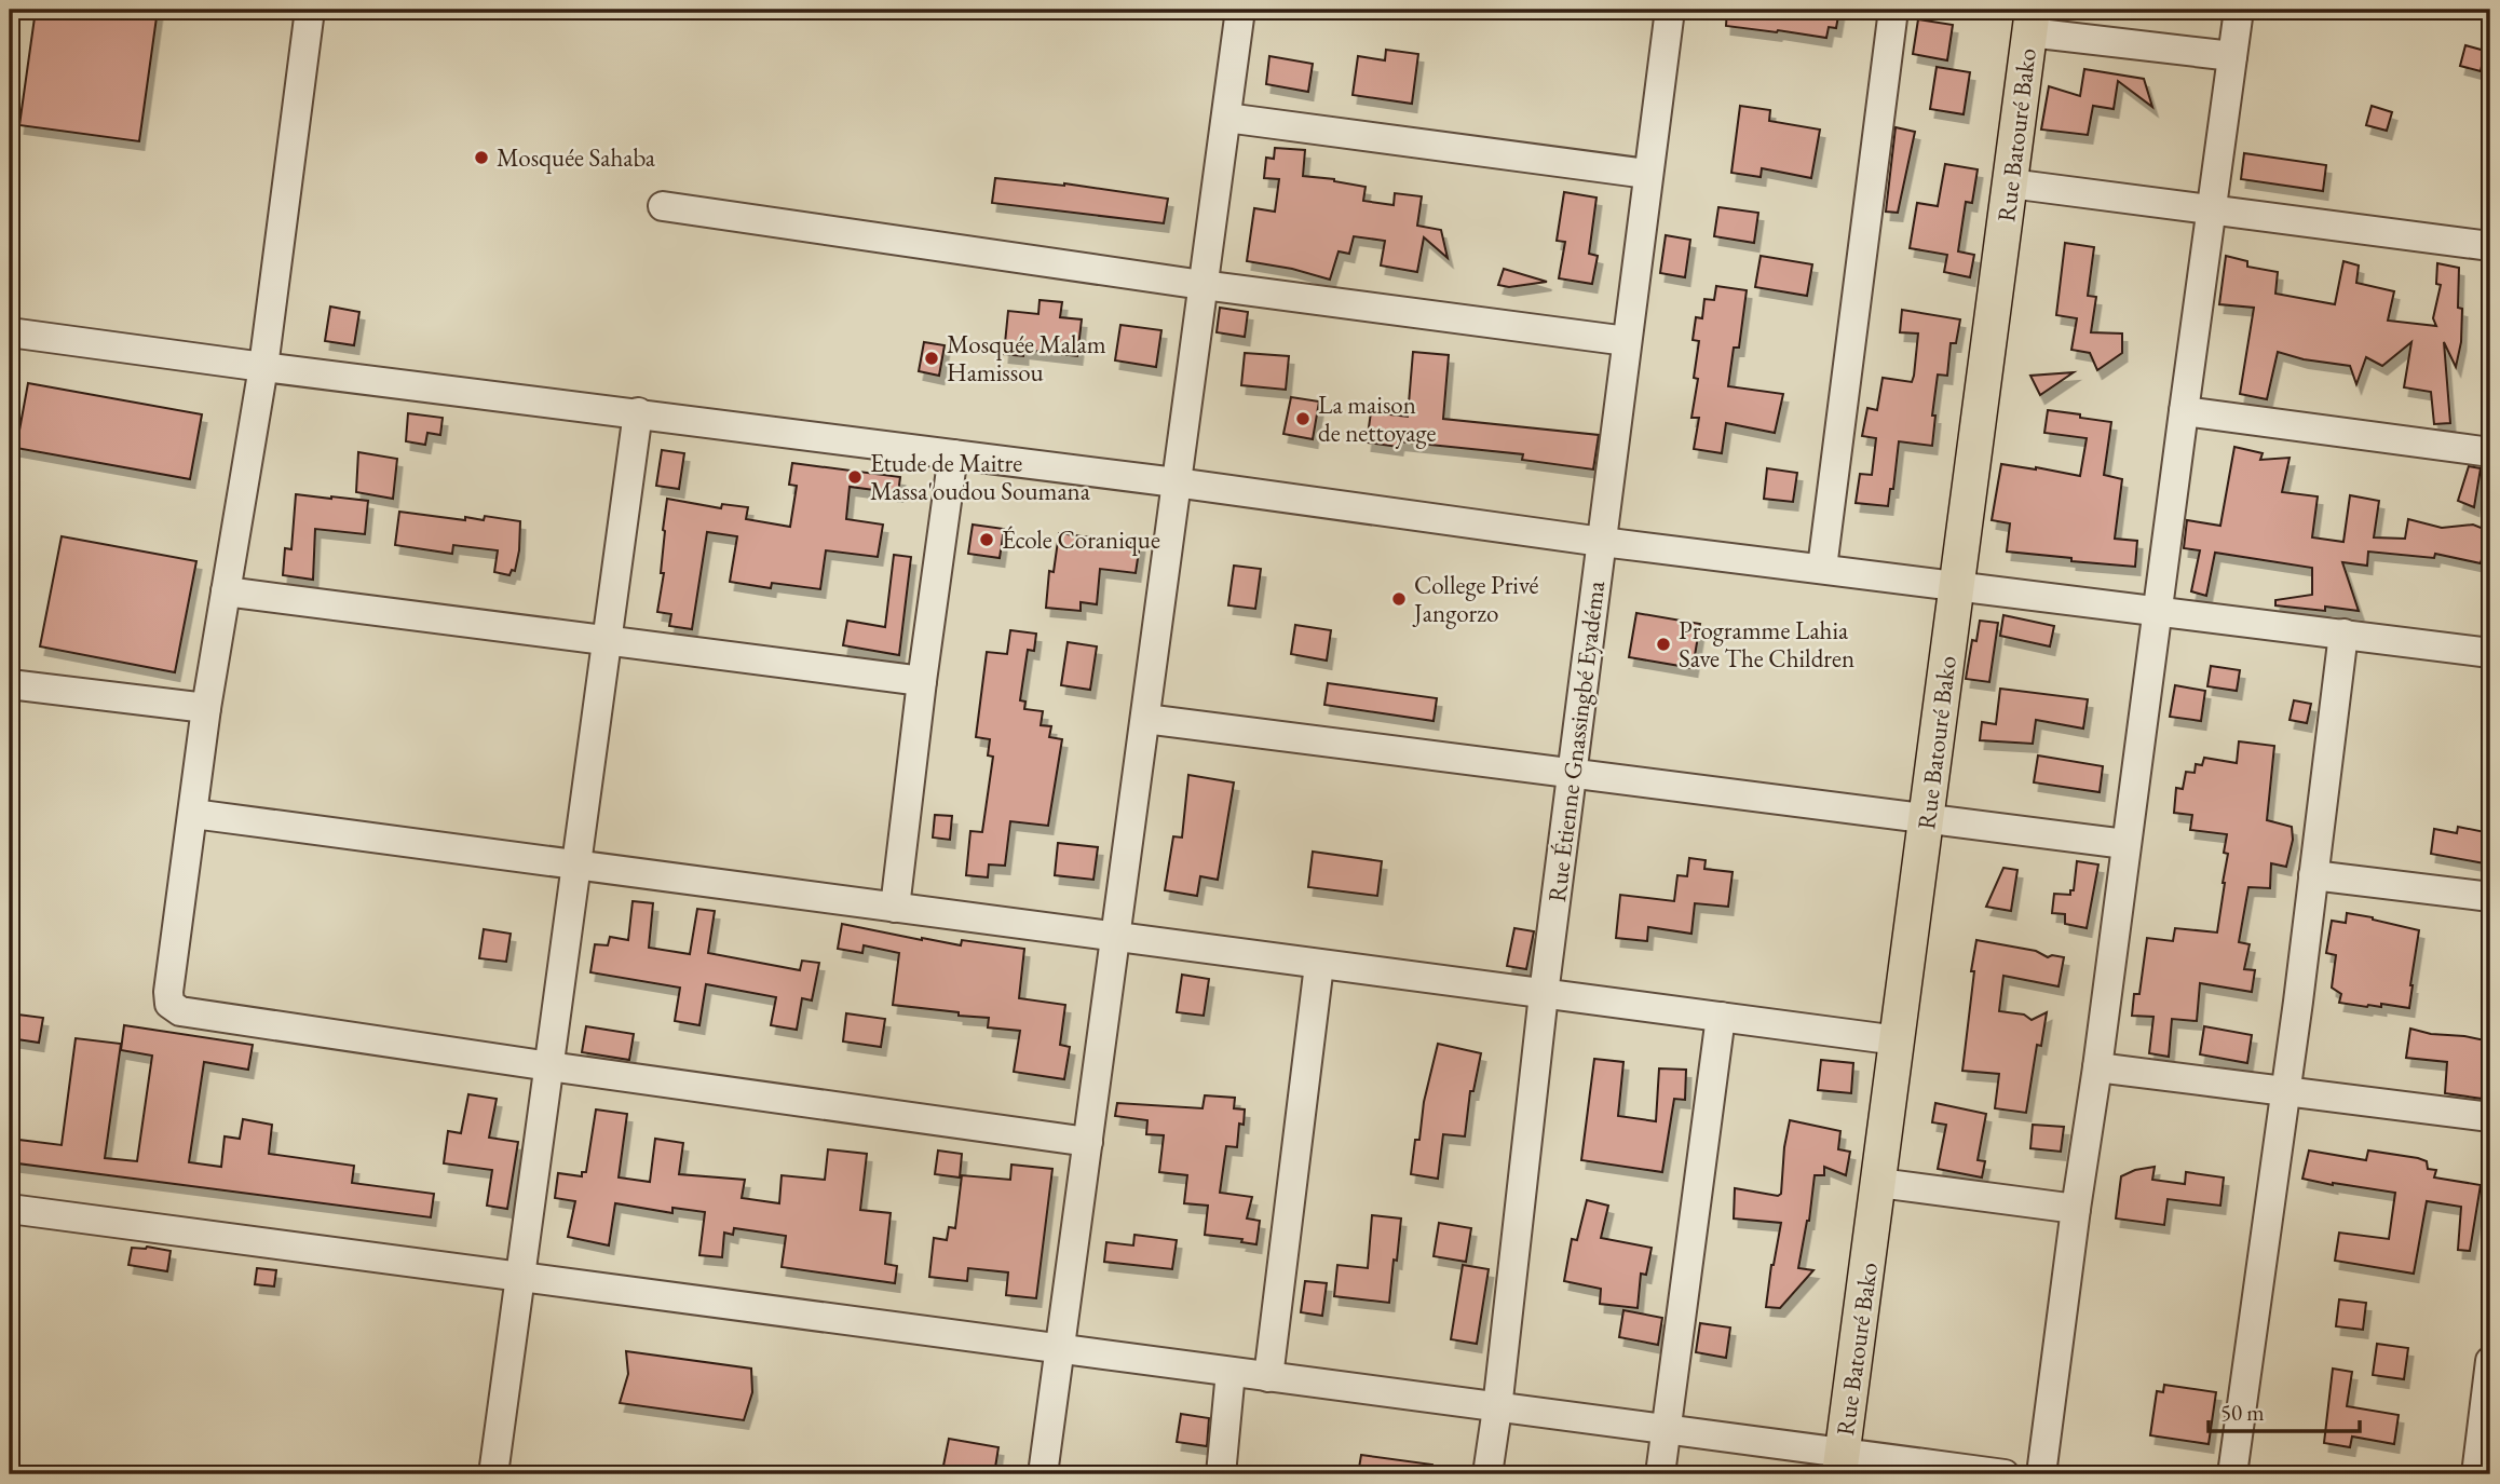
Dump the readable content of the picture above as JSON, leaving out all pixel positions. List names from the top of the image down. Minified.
{"streets":{"main road":["Rue Batouré Bako"],"street":["Rue Étienne Gnassingbé Eyadéma"]},"places":["Mosquée Sahaba","Mosquée Malam Hamissou","La maison de nettoyage","Etude de Maitre Massa'oudou Soumana","École Coranique","College Privé Jangorzo","Programme Lahia Save The Children"],"scale_bar":"50 m"}
